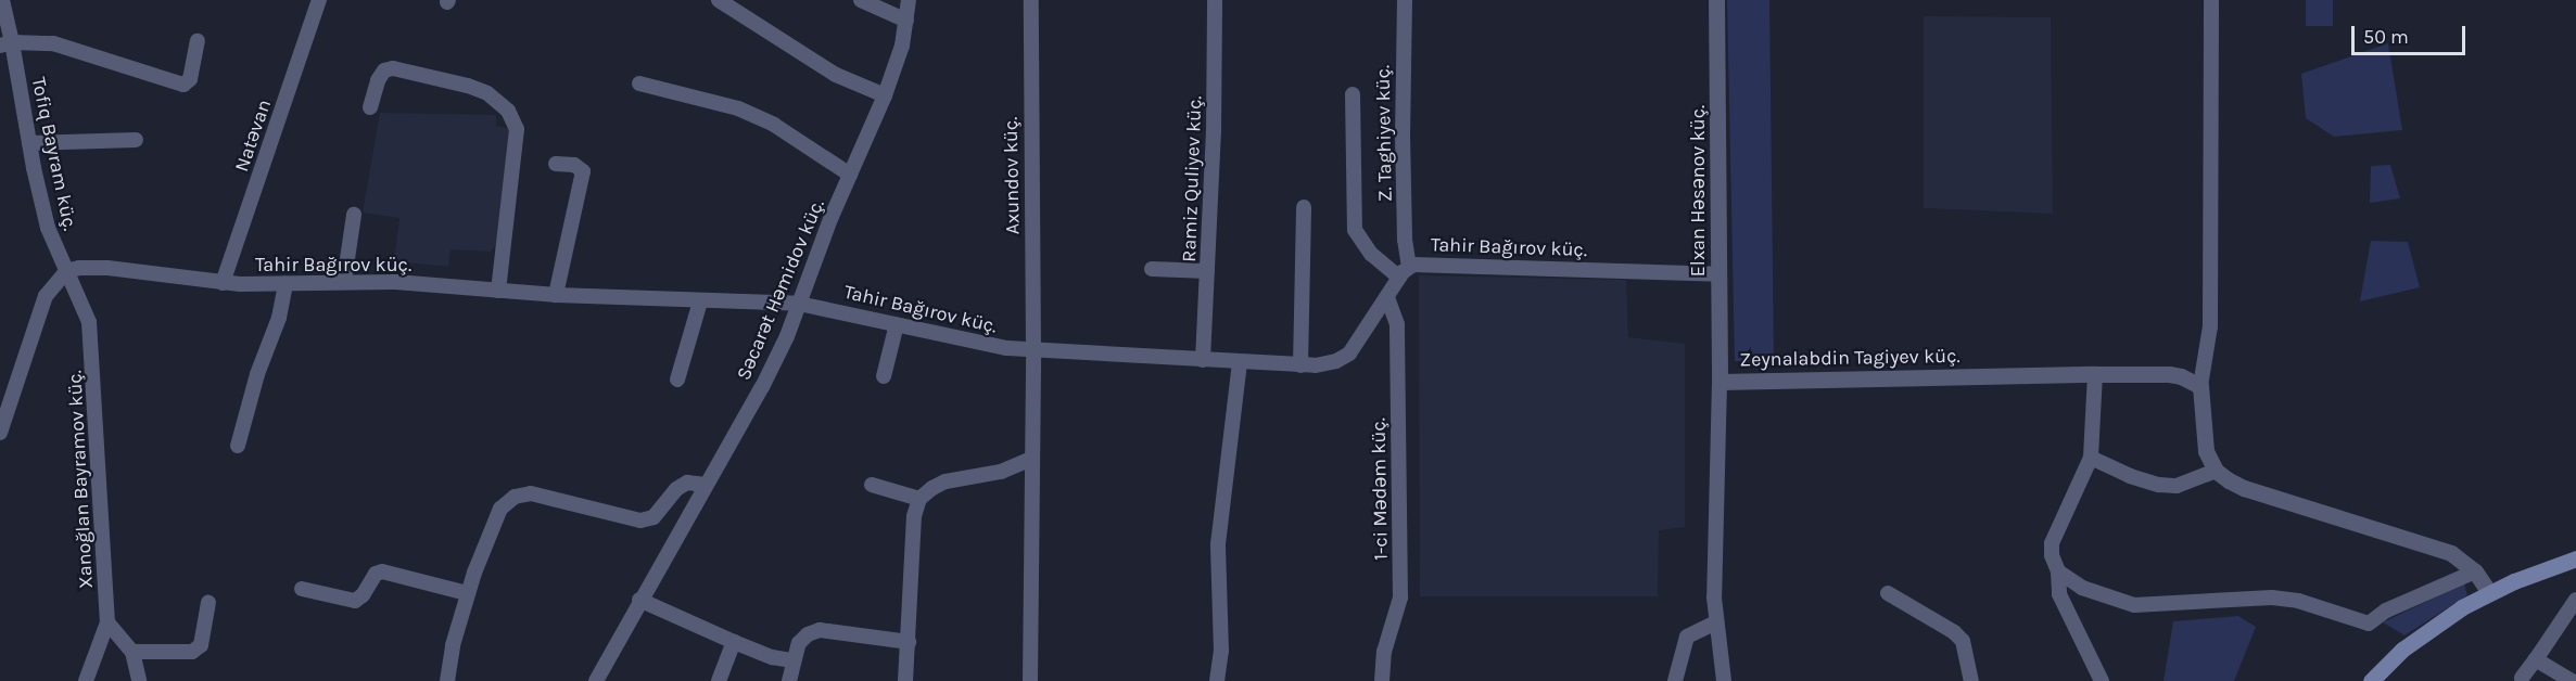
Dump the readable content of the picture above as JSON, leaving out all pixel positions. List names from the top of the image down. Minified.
{"streets":{"street":["Z. Taghiyev küç.","Natəvan","Tofiq Bayram küç.","Axundov küç.","Ramiz Quliyev küç.","Elxan Həsənov küç.","Tahir Bağırov küç.","Səcarət Həmidov küç.","Zeynalabdin Tagiyev küç.","Xanoğlan Bayramov küç.","1-ci Mədəm küç."]},"crossings":[["Z. Taghiyev küç.","Tahir Bağırov küç."],["Natəvan","Tahir Bağırov küç."],["Tofiq Bayram küç.","Tahir Bağırov küç."],["Tofiq Bayram küç.","Xanoğlan Bayramov küç."],["Axundov küç.","Tahir Bağırov küç."],["Ramiz Quliyev küç.","Tahir Bağırov küç."],["Elxan Həsənov küç.","Tahir Bağırov küç."],["Elxan Həsənov küç.","Zeynalabdin Tagiyev küç."],["Tahir Bağırov küç.","Səcarət Həmidov küç."],["Tahir Bağırov küç.","Xanoğlan Bayramov küç."],["Tahir Bağırov küç.","1-ci Mədəm küç."]],"scale_bar":"50 m"}
